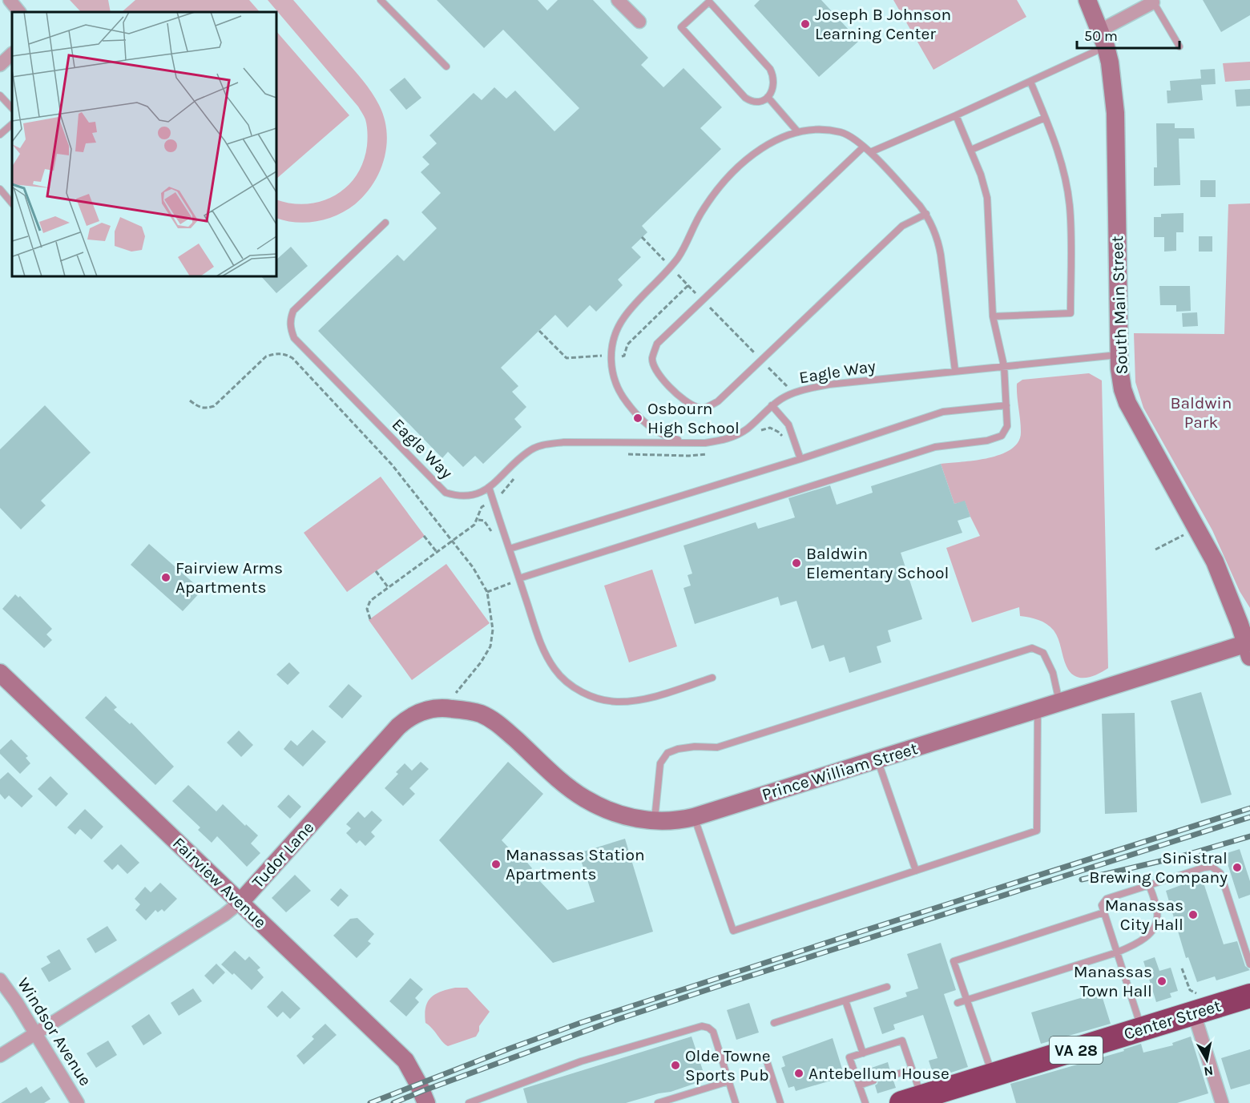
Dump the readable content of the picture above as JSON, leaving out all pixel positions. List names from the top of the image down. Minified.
{"streets":{"highway":["Center Street","VA 28"],"street":["South Main Street","Prince William Street","Tudor Lane","Fairview Avenue","Windsor Avenue"],"lane":["Eagle Way"]},"crossings":[["South Main Street","Eagle Way"],["South Main Street","Prince William Street"],["Prince William Street","Tudor Lane"],["Tudor Lane","Fairview Avenue"],["Tudor Lane","Windsor Avenue"]],"parks":["Baldwin Park"],"places":["Joseph B Johnson Learning Center","Osbourn High School","Baldwin Elementary School","Fairview Arms Apartments","Manassas Station Apartments","Sinistral Brewing Company","Manassas City Hall","Manassas Town Hall","Olde Towne Sports Pub","Antebellum House"],"scale_bar":"50 m","north":"bottom"}
